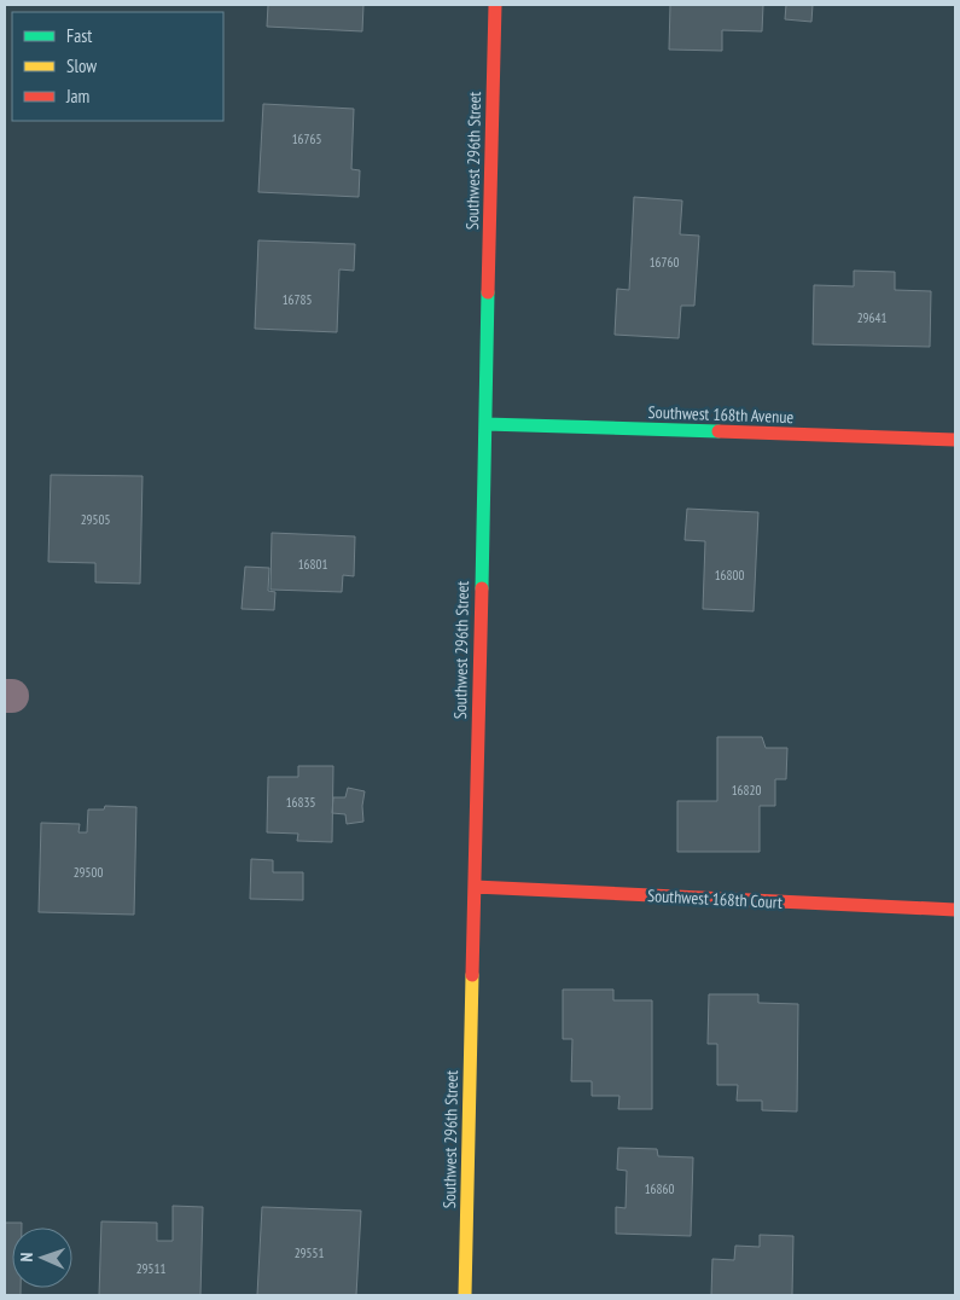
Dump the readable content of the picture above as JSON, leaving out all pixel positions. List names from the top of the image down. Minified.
{"streets":{"street":["Southwest 296th Street","Southwest 168th Avenue","Southwest 168th Court"]},"crossings":[["Southwest 296th Street","Southwest 168th Avenue"],["Southwest 296th Street","Southwest 168th Court"]],"house_numbers":["16765","16760","16785","29641","29505","16801","16800","16820","16835","29500","16860","29551","29511"],"legend":["Fast","Slow","Jam"],"north":"left"}
